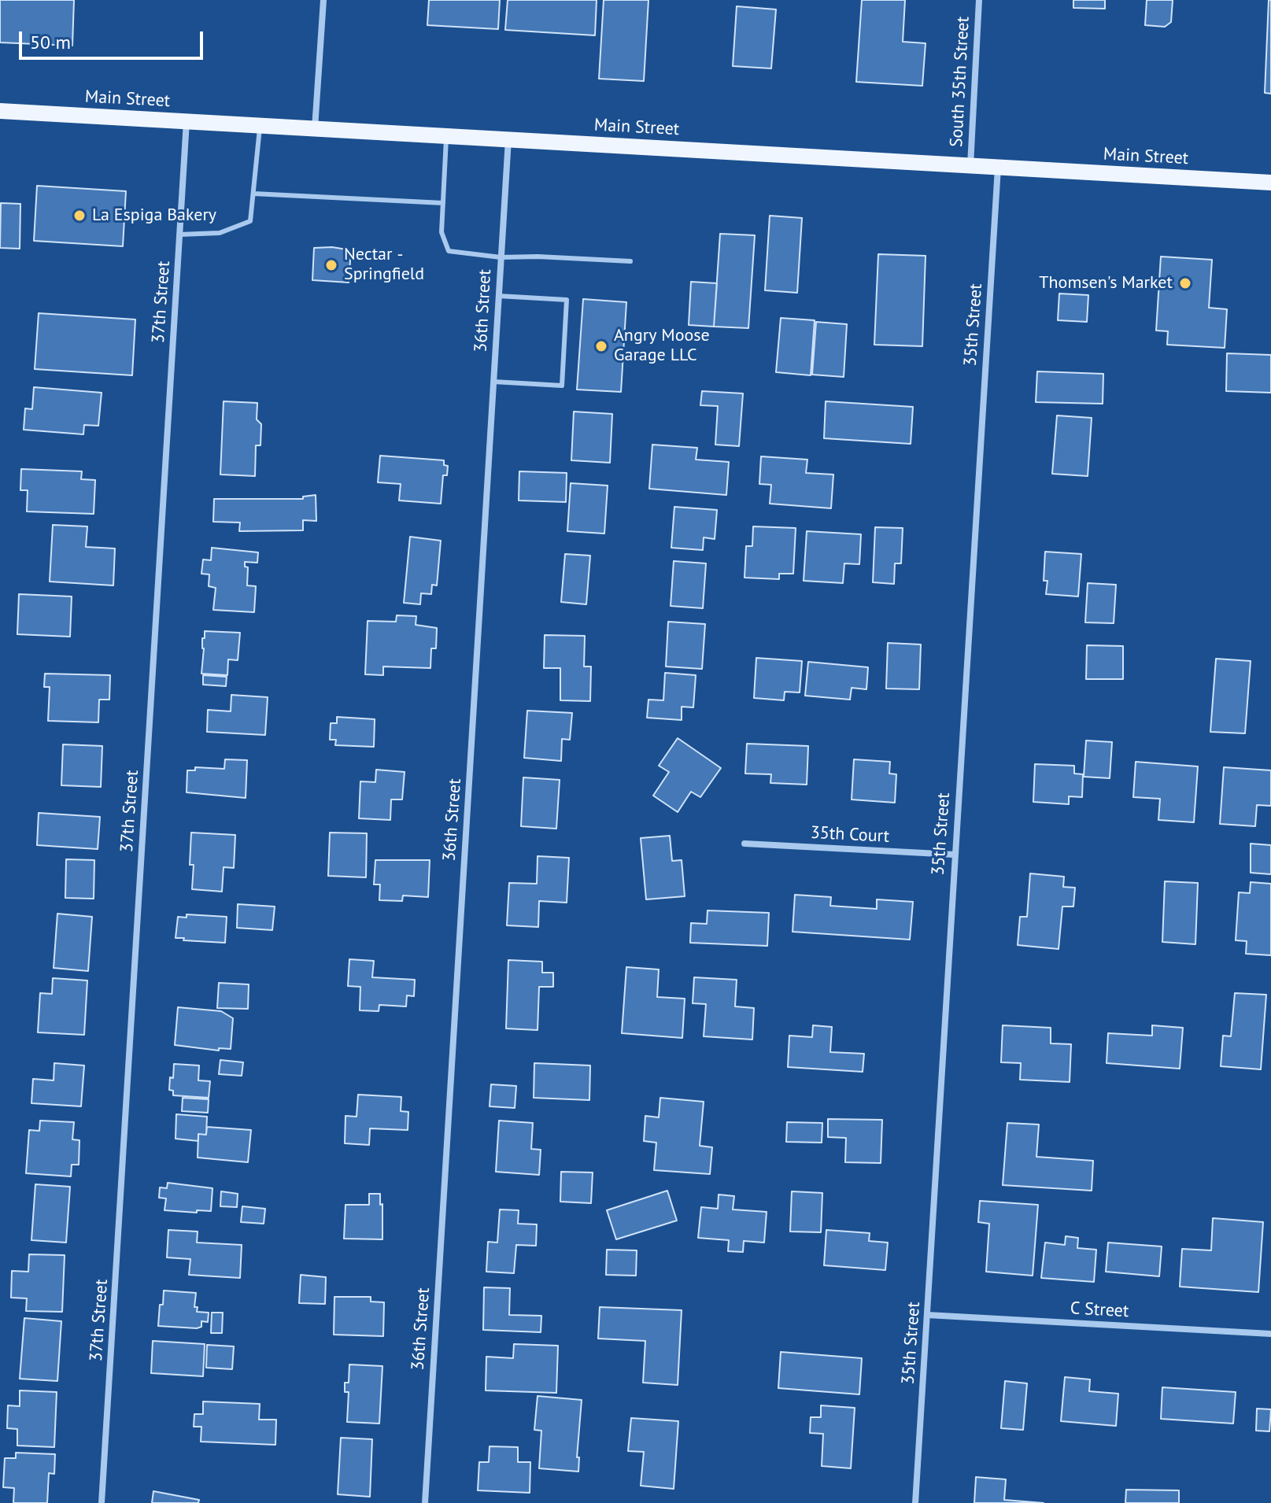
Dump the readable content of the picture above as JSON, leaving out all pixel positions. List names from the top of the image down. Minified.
{"streets":{"main road":["Main Street"],"street":["South 35th Street","37th Street","36th Street","35th Street","35th Court","C Street"]},"crossings":[["South 35th Street","Main Street"],["Main Street","37th Street"],["Main Street","36th Street"],["Main Street","35th Street"],["35th Street","35th Court"],["35th Street","C Street"]],"places":["La Espiga Bakery","Nectar - Springfield","Thomsen's Market","Angry Moose Garage LLC"],"scale_bar":"50 m"}
